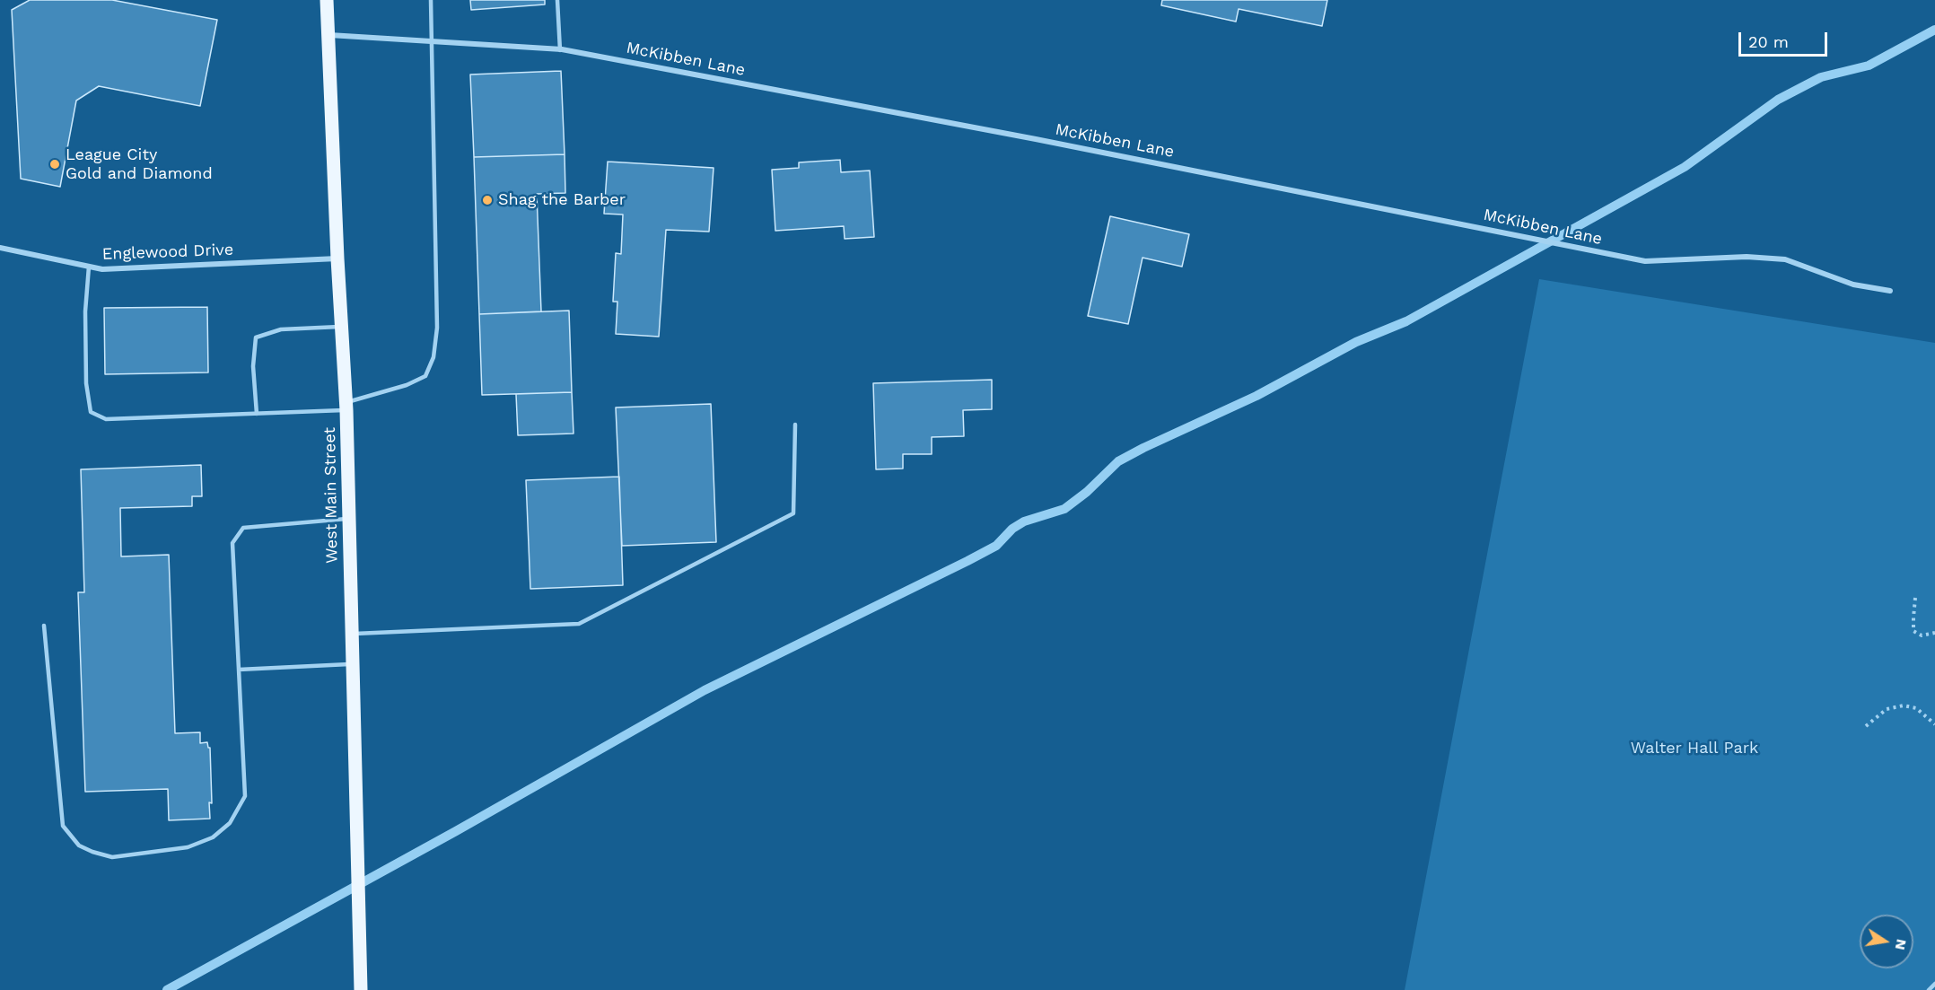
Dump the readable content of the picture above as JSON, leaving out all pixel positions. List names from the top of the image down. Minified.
{"streets":{"main road":["West Main Street"],"street":["McKibben Lane","Englewood Drive"]},"crossings":[["McKibben Lane","West Main Street"],["Englewood Drive","West Main Street"]],"parks":["Walter Hall Park"],"places":["League City Gold and Diamond","Shag the Barber"],"scale_bar":"20 m","north":"right"}
